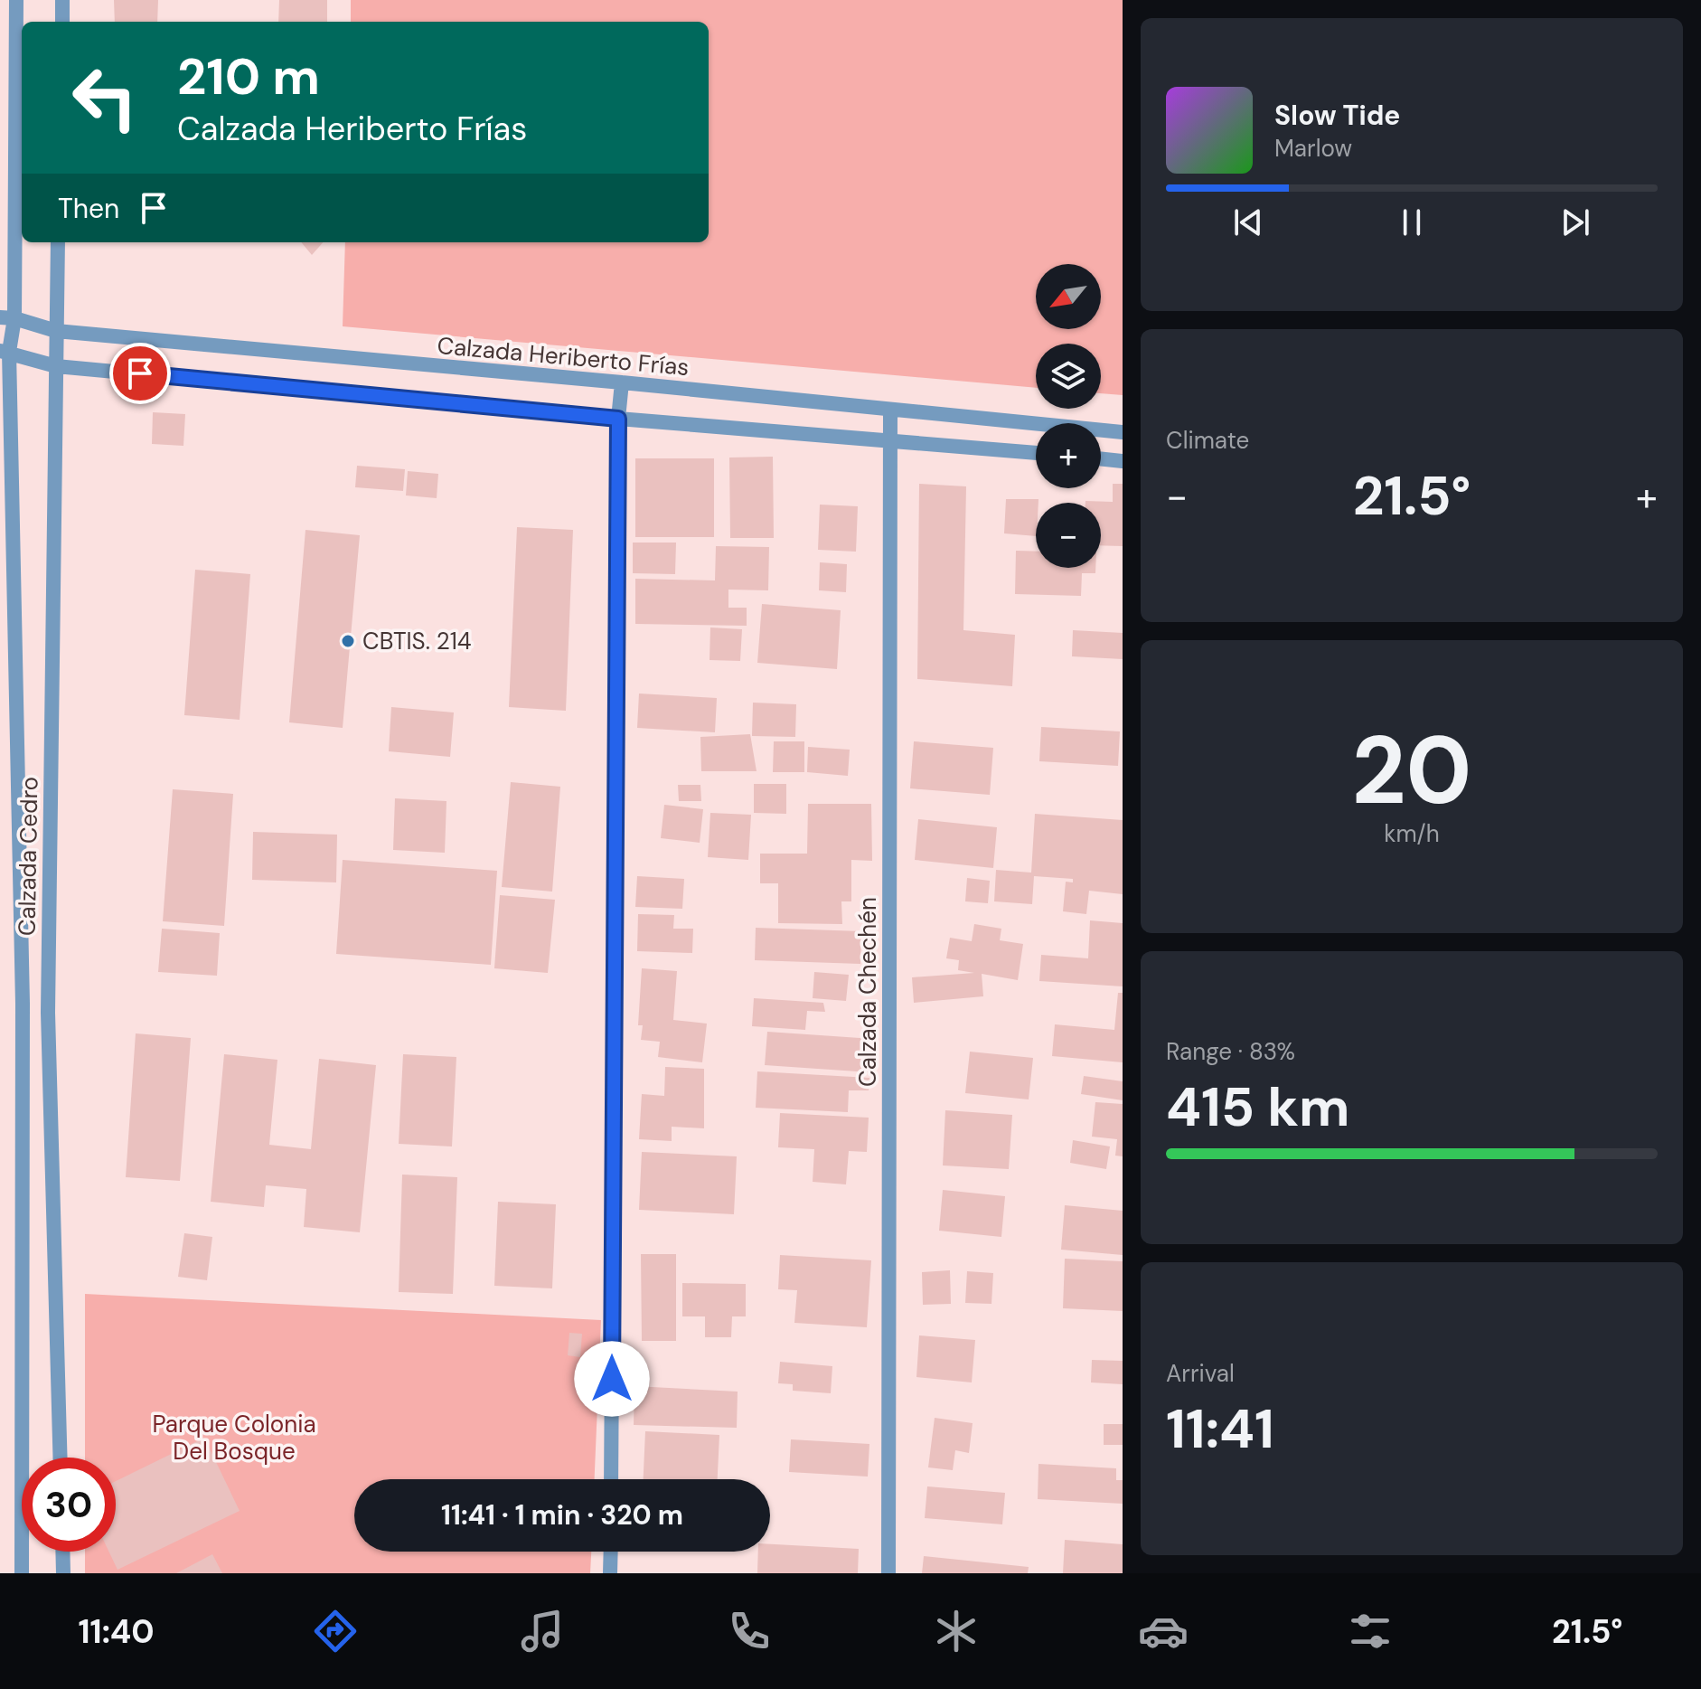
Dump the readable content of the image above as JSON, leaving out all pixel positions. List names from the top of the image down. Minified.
{"streets":{"street":["Calzada Heriberto Frías","Calzada Cedro","Calzada Chechén"]},"crossings":[["Calzada Heriberto Frías","Calzada Cedro"],["Calzada Heriberto Frías","Calzada Chechén"]],"parks":["Parque Colonia Del Bosque"],"places":["CBTIS. 214"],"north":"bottom left","page":{"turn":["210 m","Calzada Heriberto Frías"],"song":["Slow Tide","Marlow"],"then":"Then","map_buttons":["+","−"],"tile":["Climate",["20","km/h"],["Range · 83%","415 km"],["Arrival","11:41"]],"heat":["−","21.5°","+"],"limit":"30","trip":"11:41 · 1 min · 320 m","tabs":["11:40","21.5°"]}}
